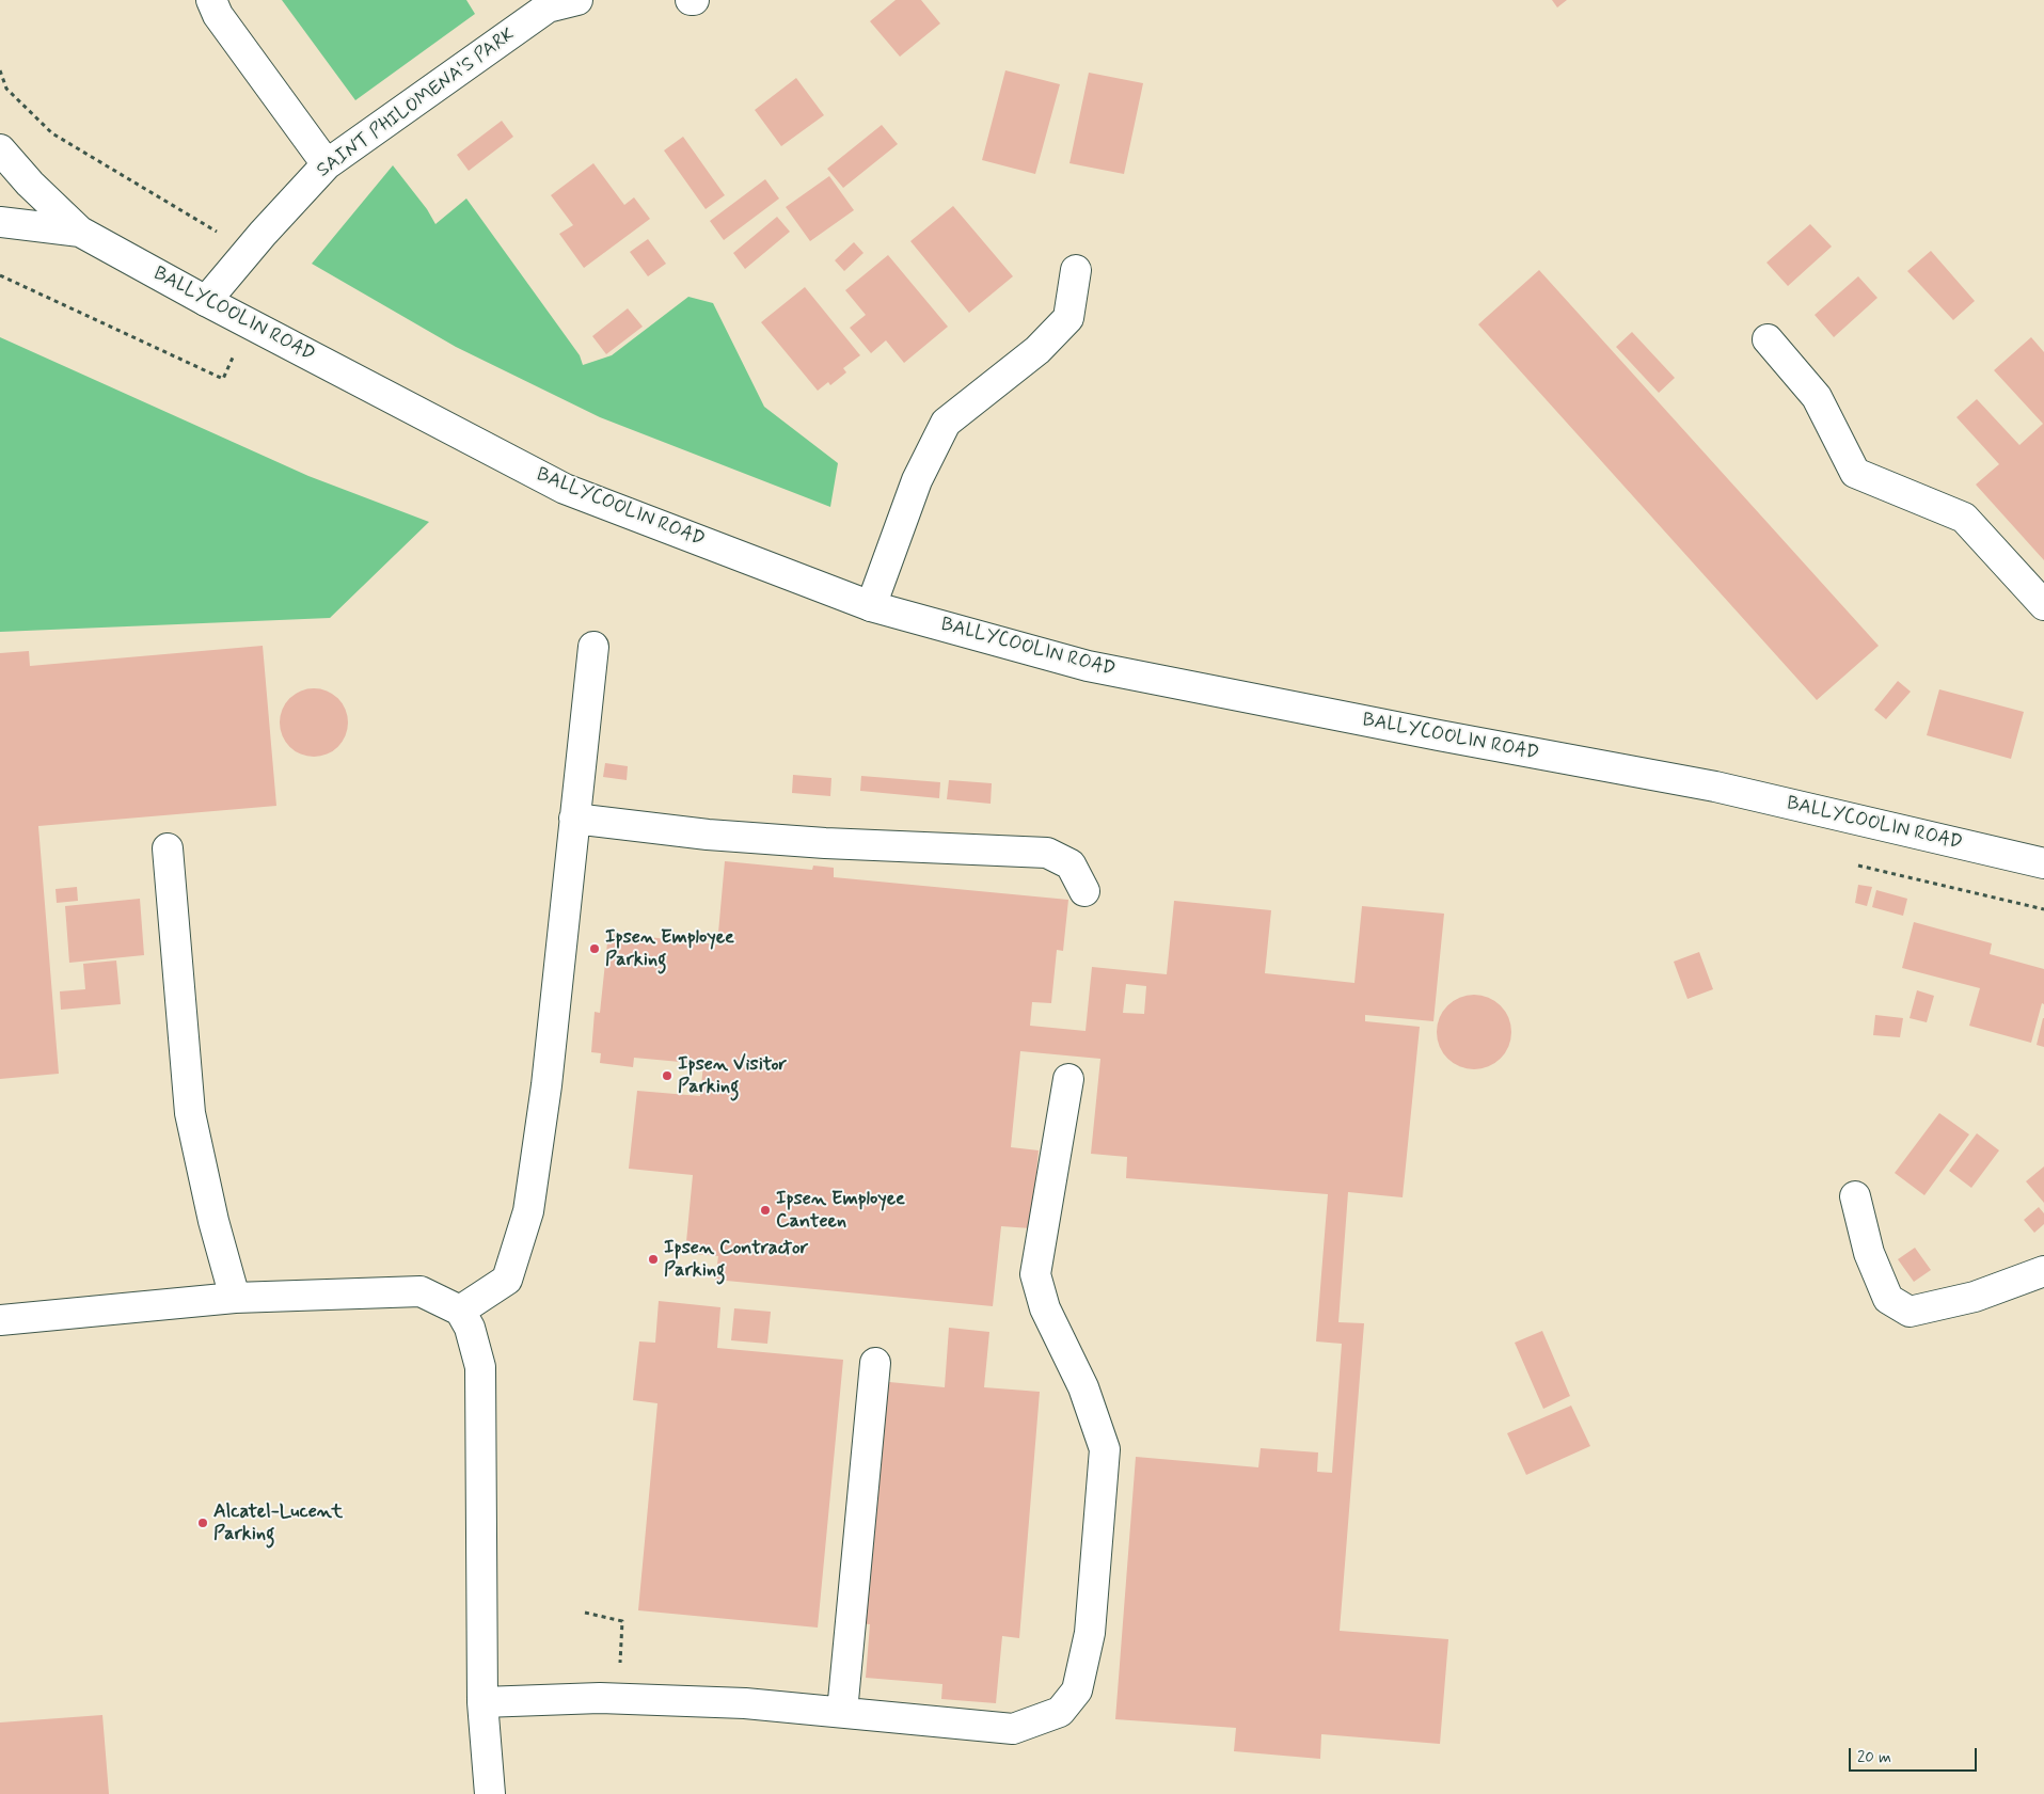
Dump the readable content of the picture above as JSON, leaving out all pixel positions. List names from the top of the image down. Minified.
{"streets":{"main road":["SAINT PHILOMENA'S PARK","BALLYCOOLIN ROAD"]},"crossings":[["SAINT PHILOMENA'S PARK","BALLYCOOLIN ROAD"]],"places":["Ipsen Employee Parking","Ipsen Visitor Parking","Ipsen Employee Canteen","Ipsen Contractor Parking","Alcatel-Lucent Parking"],"scale_bar":"20 m"}
